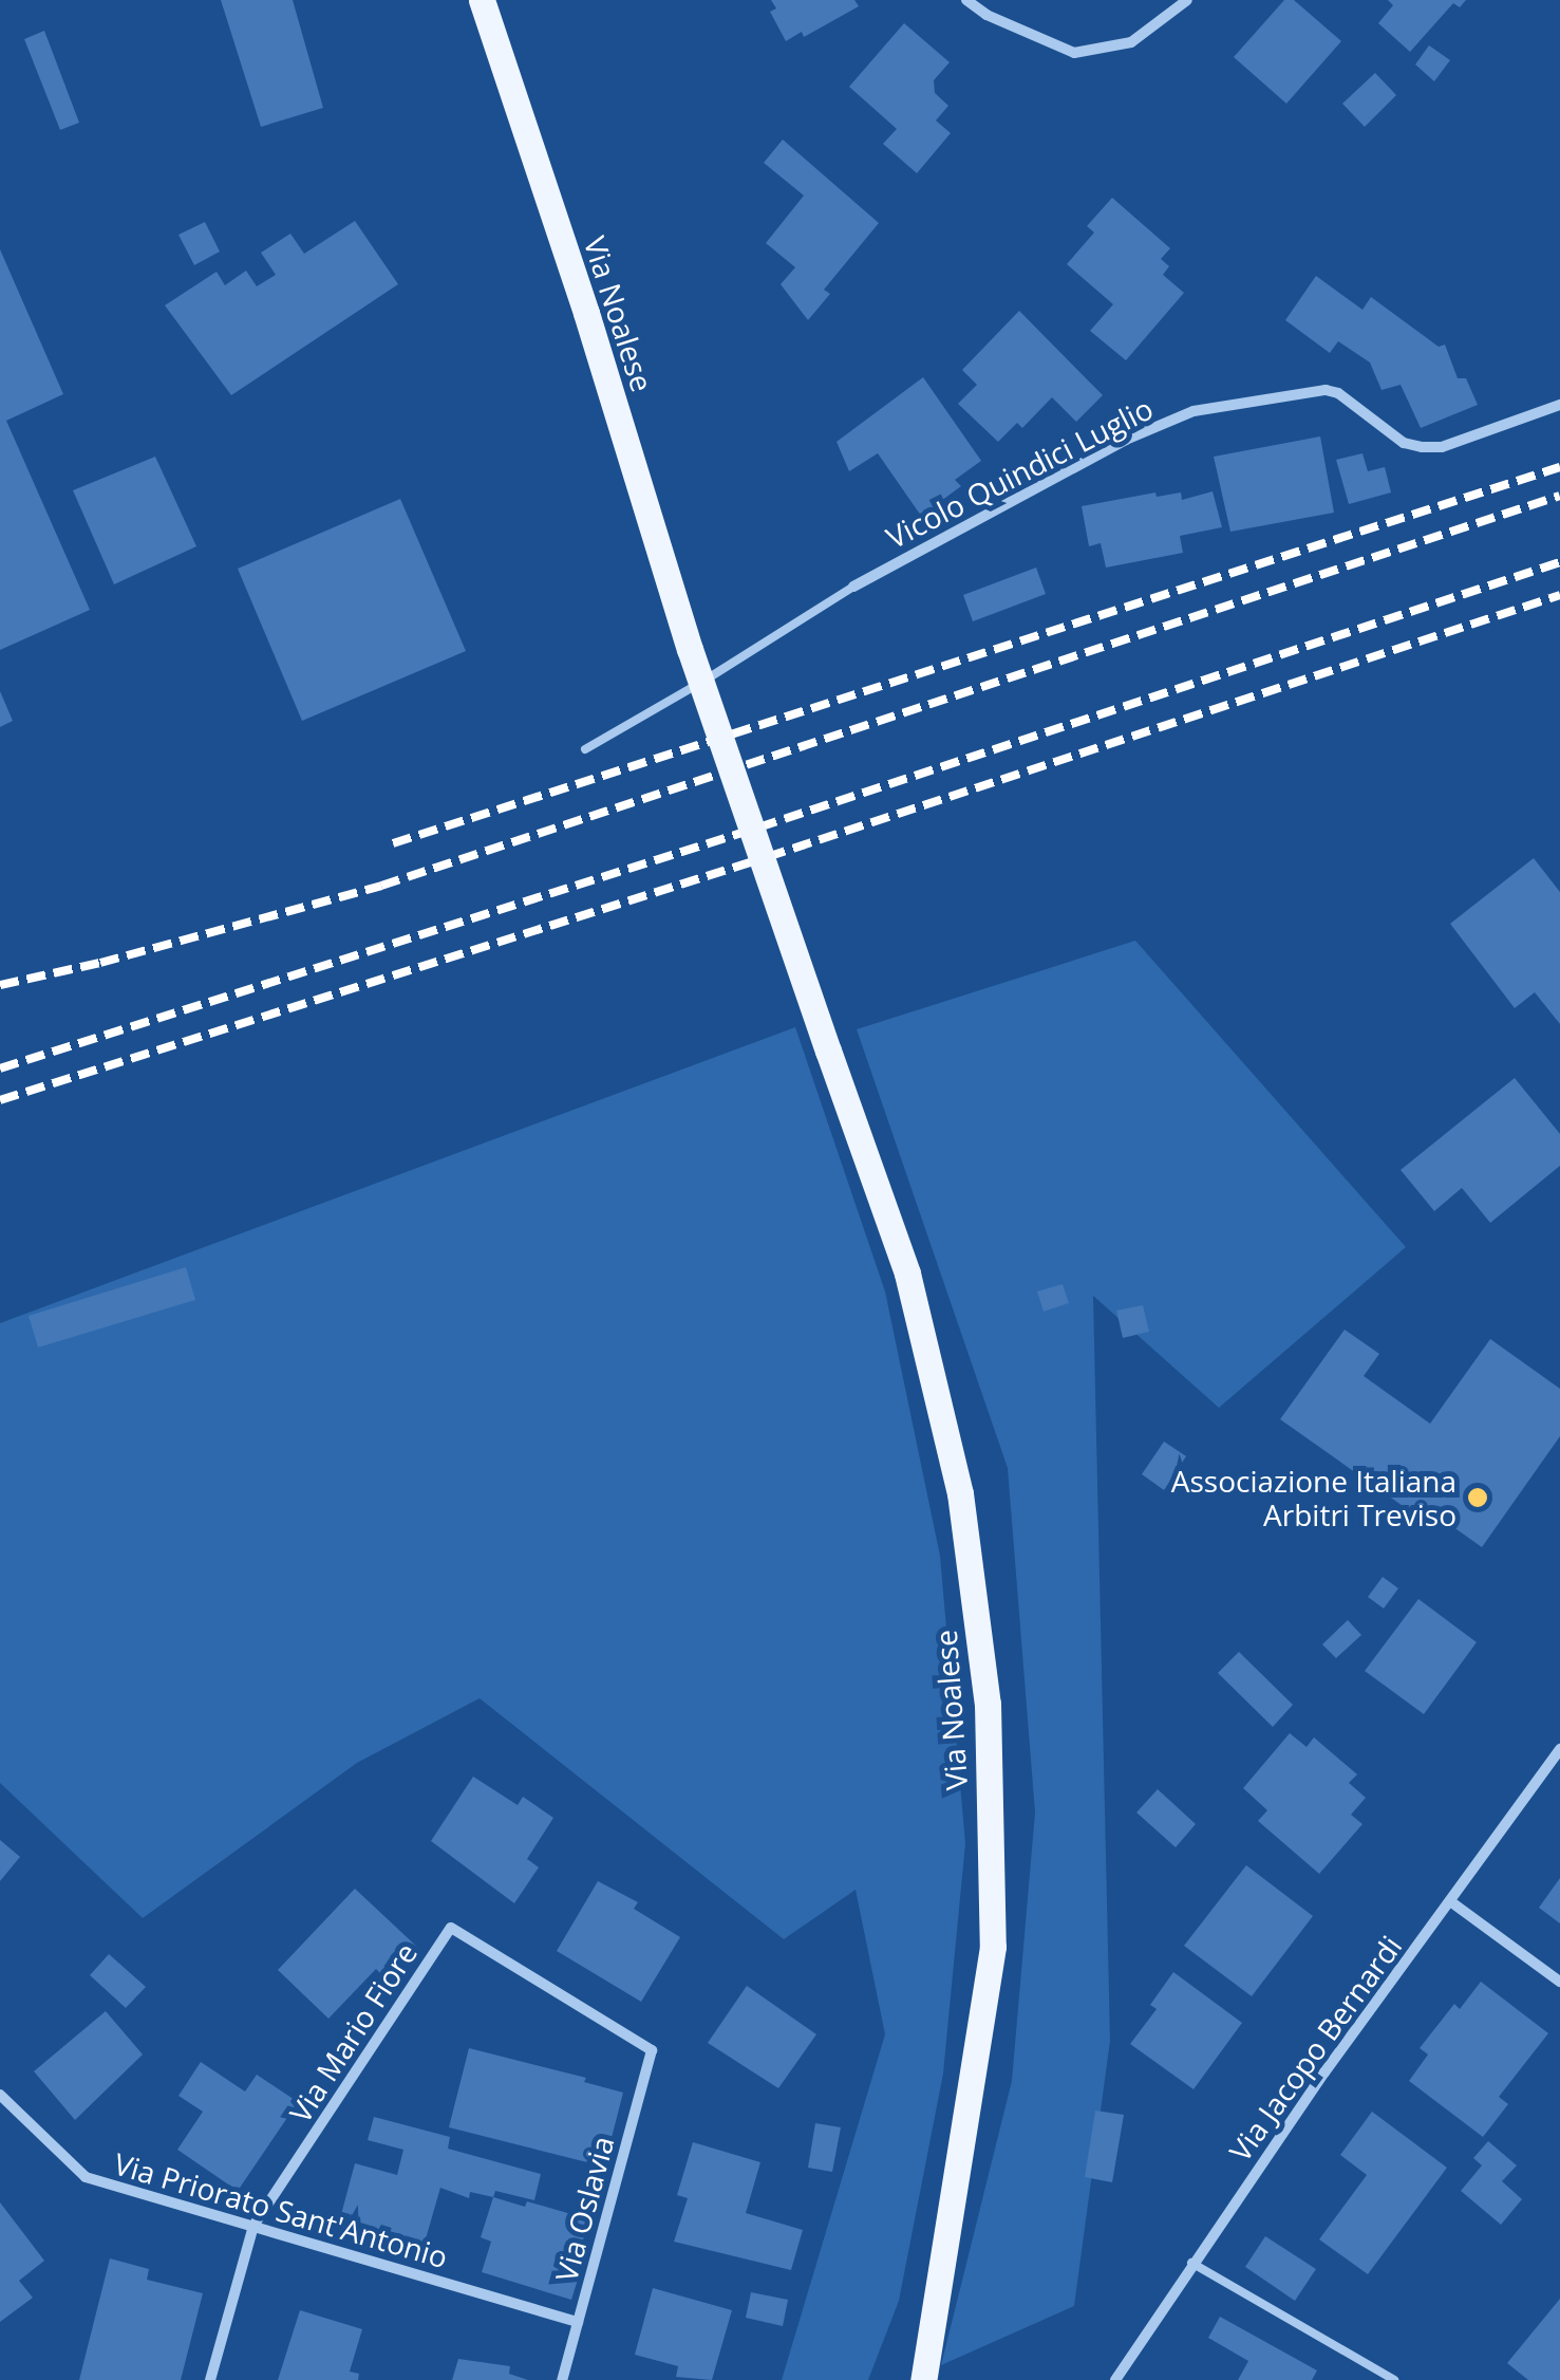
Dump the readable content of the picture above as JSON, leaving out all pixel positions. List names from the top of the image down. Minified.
{"streets":{"main road":["Via Noalese"],"street":["Vicolo Quindici Luglio","Via Mario Fiore","Via Jacopo Bernardi","Via Oslavia","Via Priorato Sant'Antonio"]},"crossings":[["Via Mario Fiore","Via Oslavia"],["Via Mario Fiore","Via Priorato Sant'Antonio"],["Via Oslavia","Via Priorato Sant'Antonio"]],"places":["Associazione Italiana Arbitri Treviso"]}
